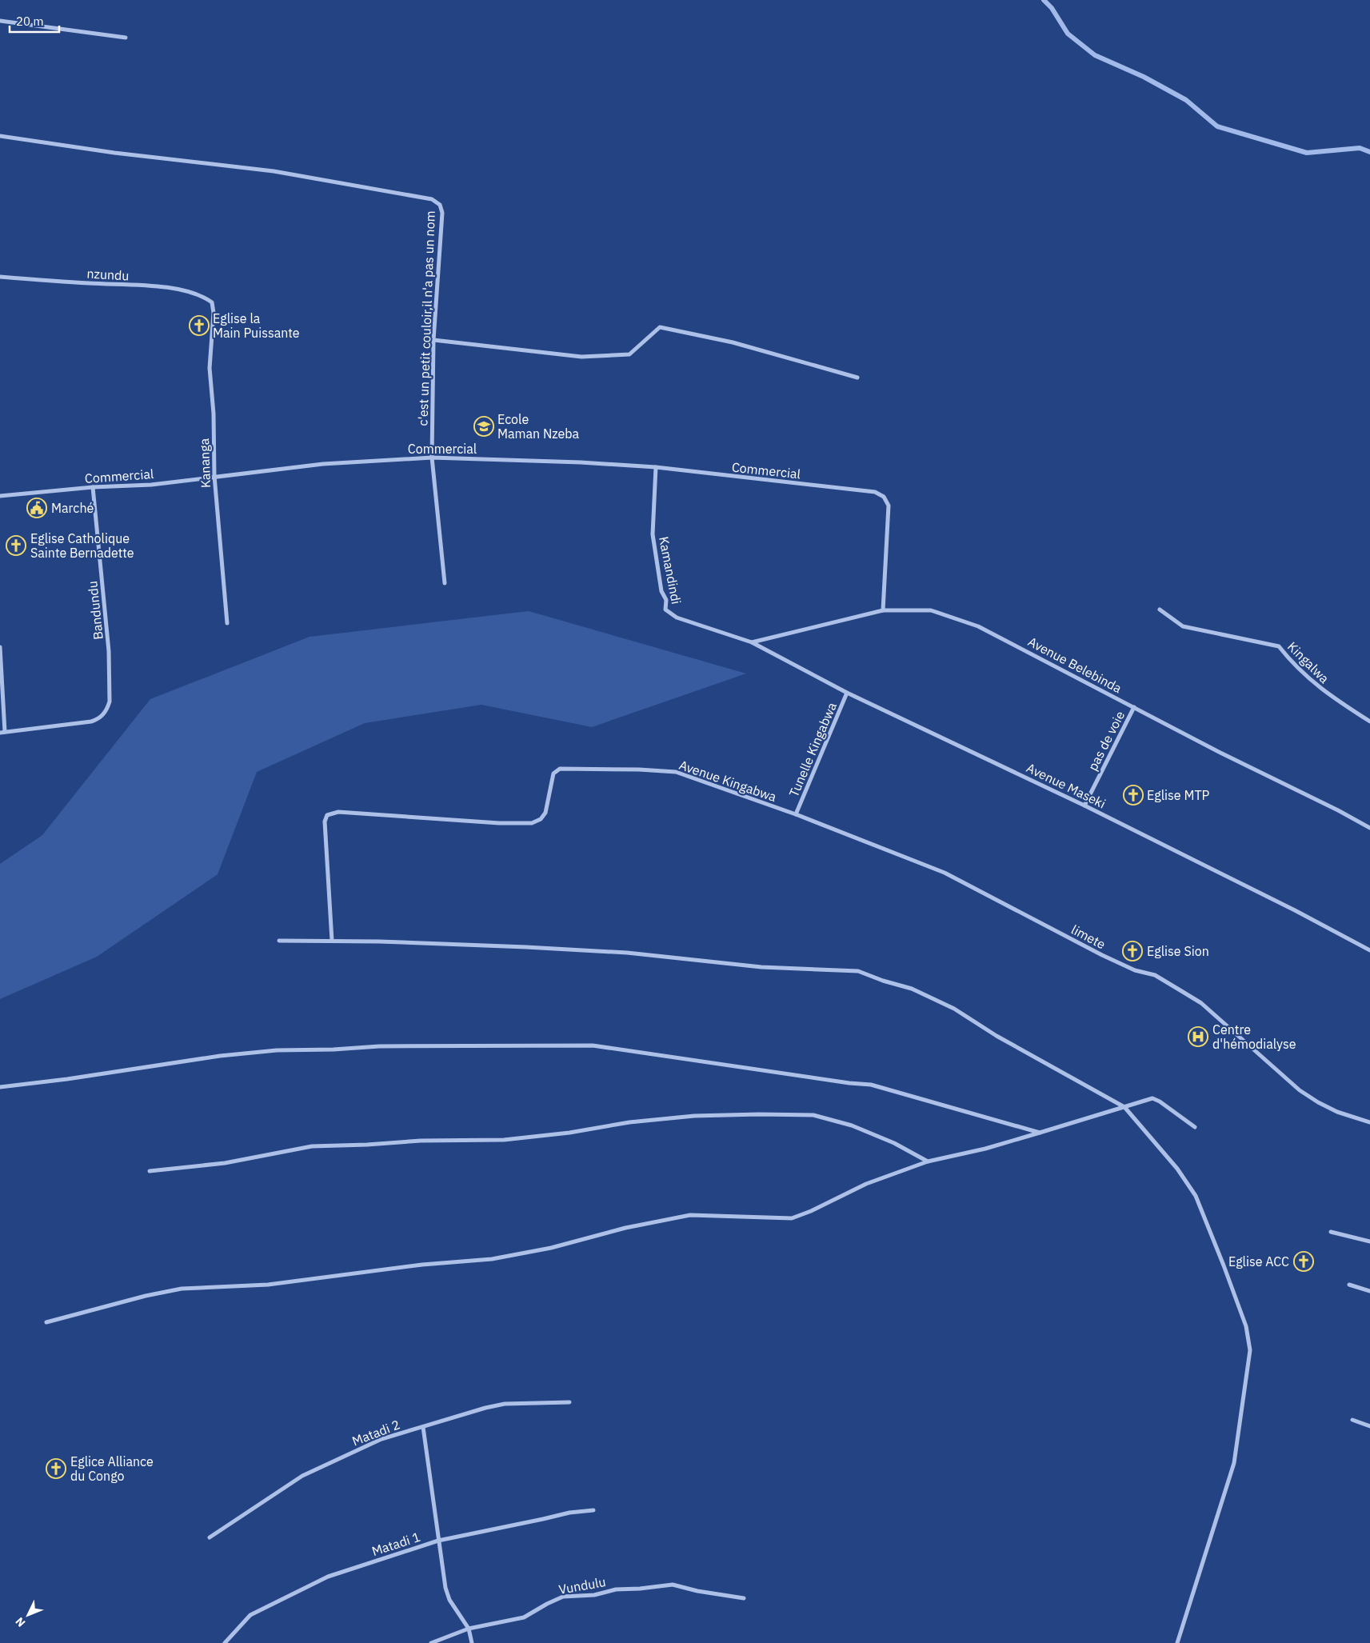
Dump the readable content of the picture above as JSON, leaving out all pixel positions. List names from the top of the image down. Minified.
{"streets":{"street":["nzundu","c'est un petit couloir,il n'a pas un nom","Commercial","Kananga","Kamandindi","Bandundu","Kingalwa","Avenue Belebinda","pas de voie","Tunelle Kingabwa","Avenue Kingabwa","Avenue Maseki","limete","Matadi 2","Matadi 1","Vundulu"]},"crossings":[["nzundu","Kananga"],["c'est un petit couloir,il n'a pas un nom","Commercial"],["Commercial","Kananga"],["Commercial","Kamandindi"],["Commercial","Bandundu"],["Commercial","Avenue Belebinda"],["Kamandindi","Avenue Belebinda"],["Kamandindi","Avenue Maseki"],["Avenue Belebinda","pas de voie"],["Avenue Belebinda","Avenue Maseki"],["pas de voie","Avenue Maseki"],["Tunelle Kingabwa","Avenue Kingabwa"],["Tunelle Kingabwa","Avenue Maseki"],["Tunelle Kingabwa","limete"],["Avenue Kingabwa","limete"]],"places":{"church":["Eglise la Main Puissante","Eglise Catholique Sainte Bernadette","Eglise MTP","Eglise Sion","Eglise ACC","Eglice Alliance du Congo"],"school or university":["Ecole Maman Nzeba"],"public building":["Marché"],"hospital":["Centre d'hémodialyse"]},"scale_bar":"20 m","north":"bottom left"}
